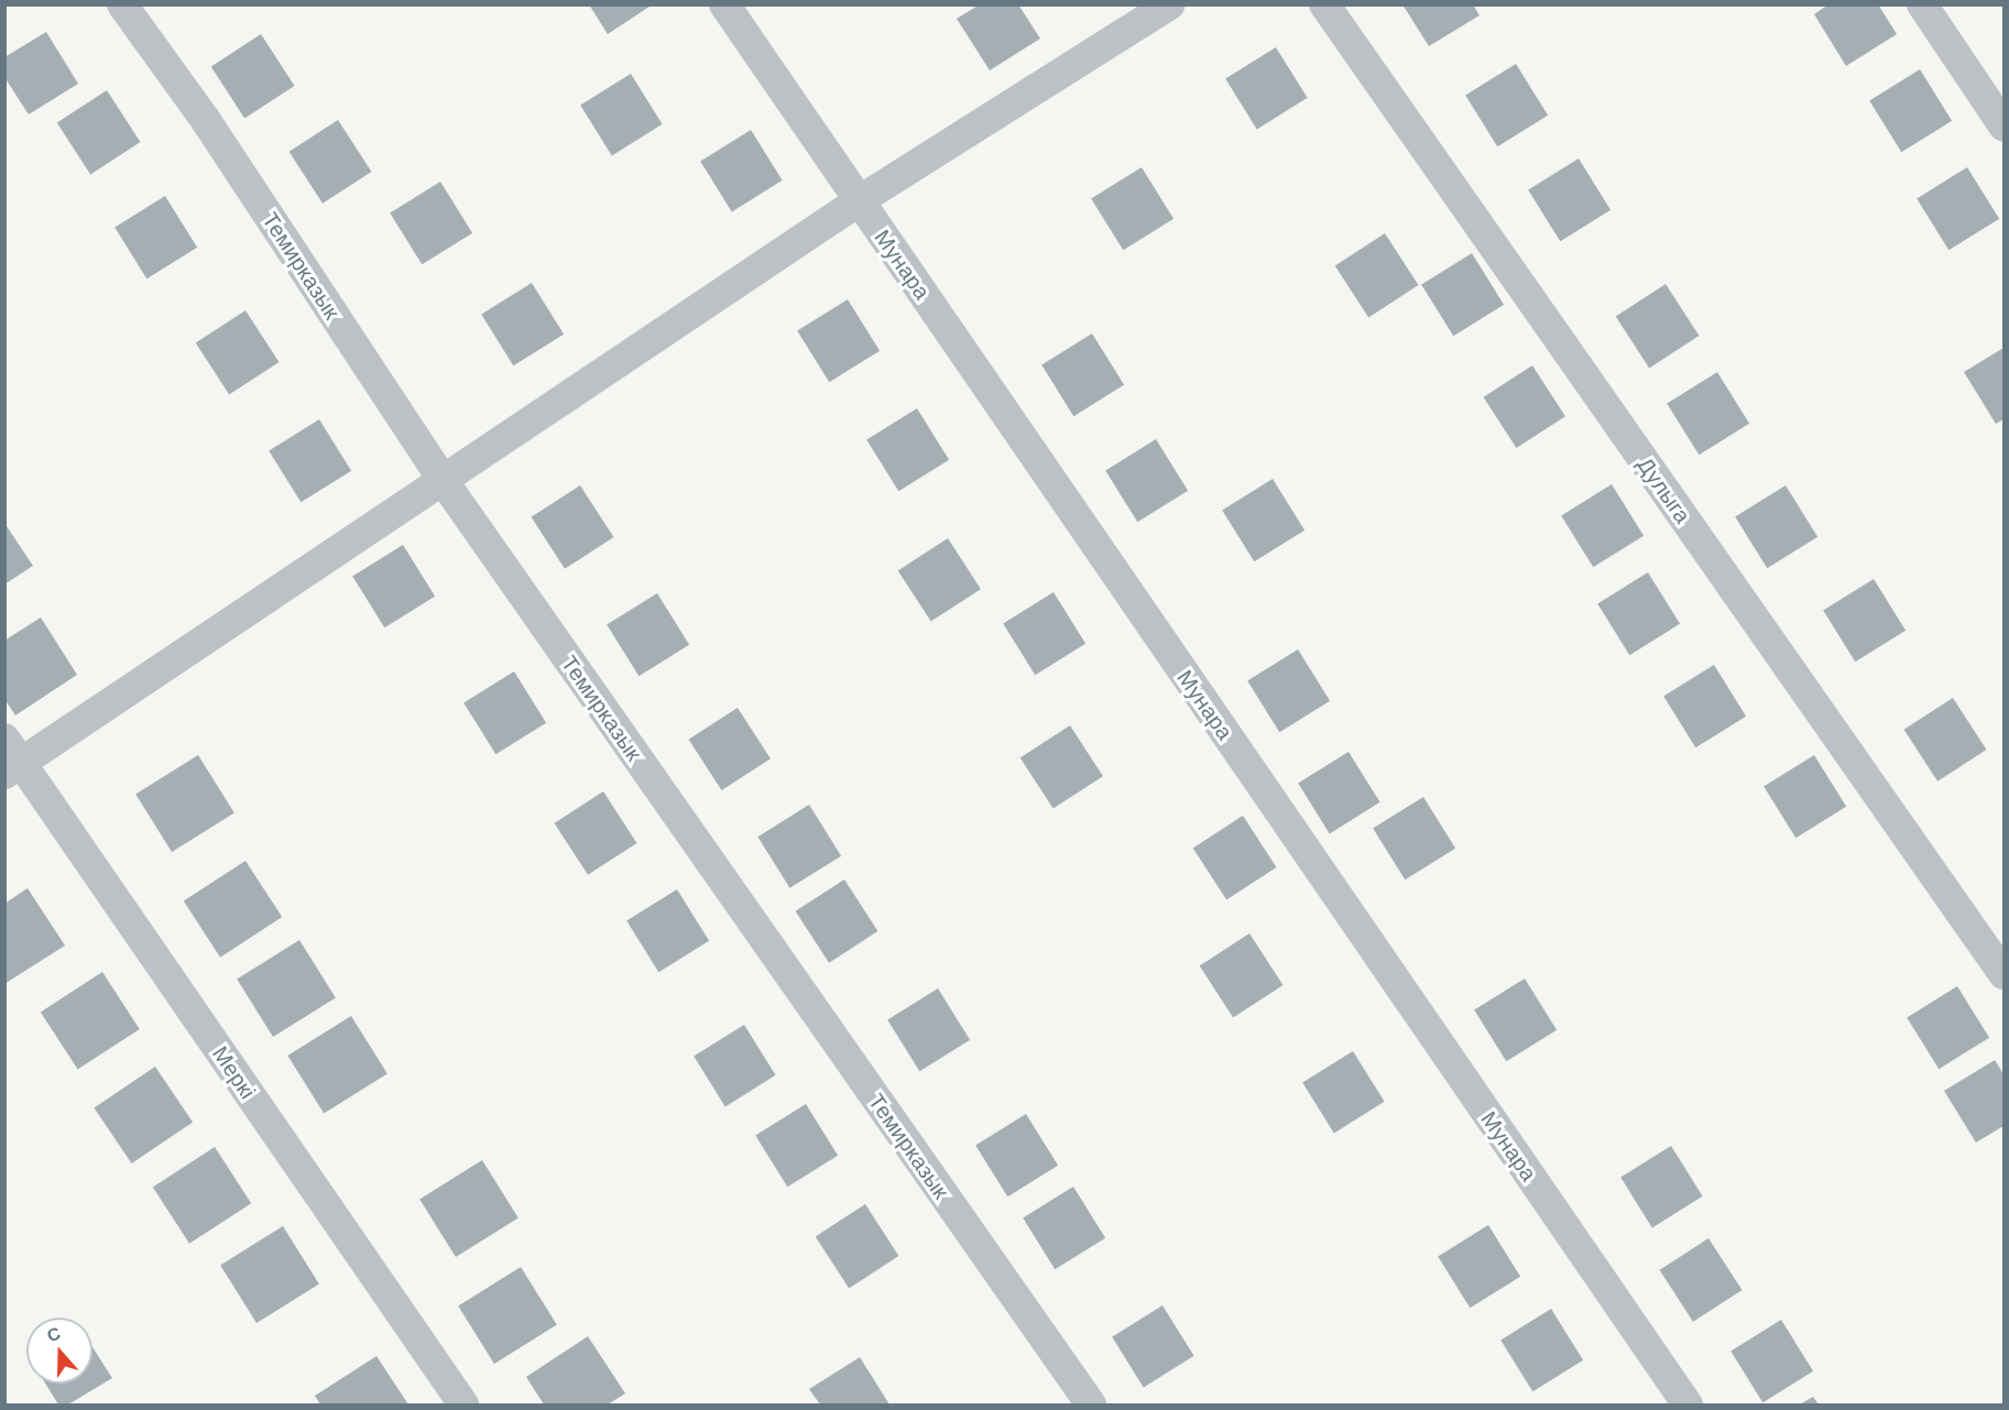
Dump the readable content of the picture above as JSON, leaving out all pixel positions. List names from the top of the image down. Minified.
{"streets":{"street":["Мунара","Темирказык","Дулыга","Меркі"]},"north":"top"}
